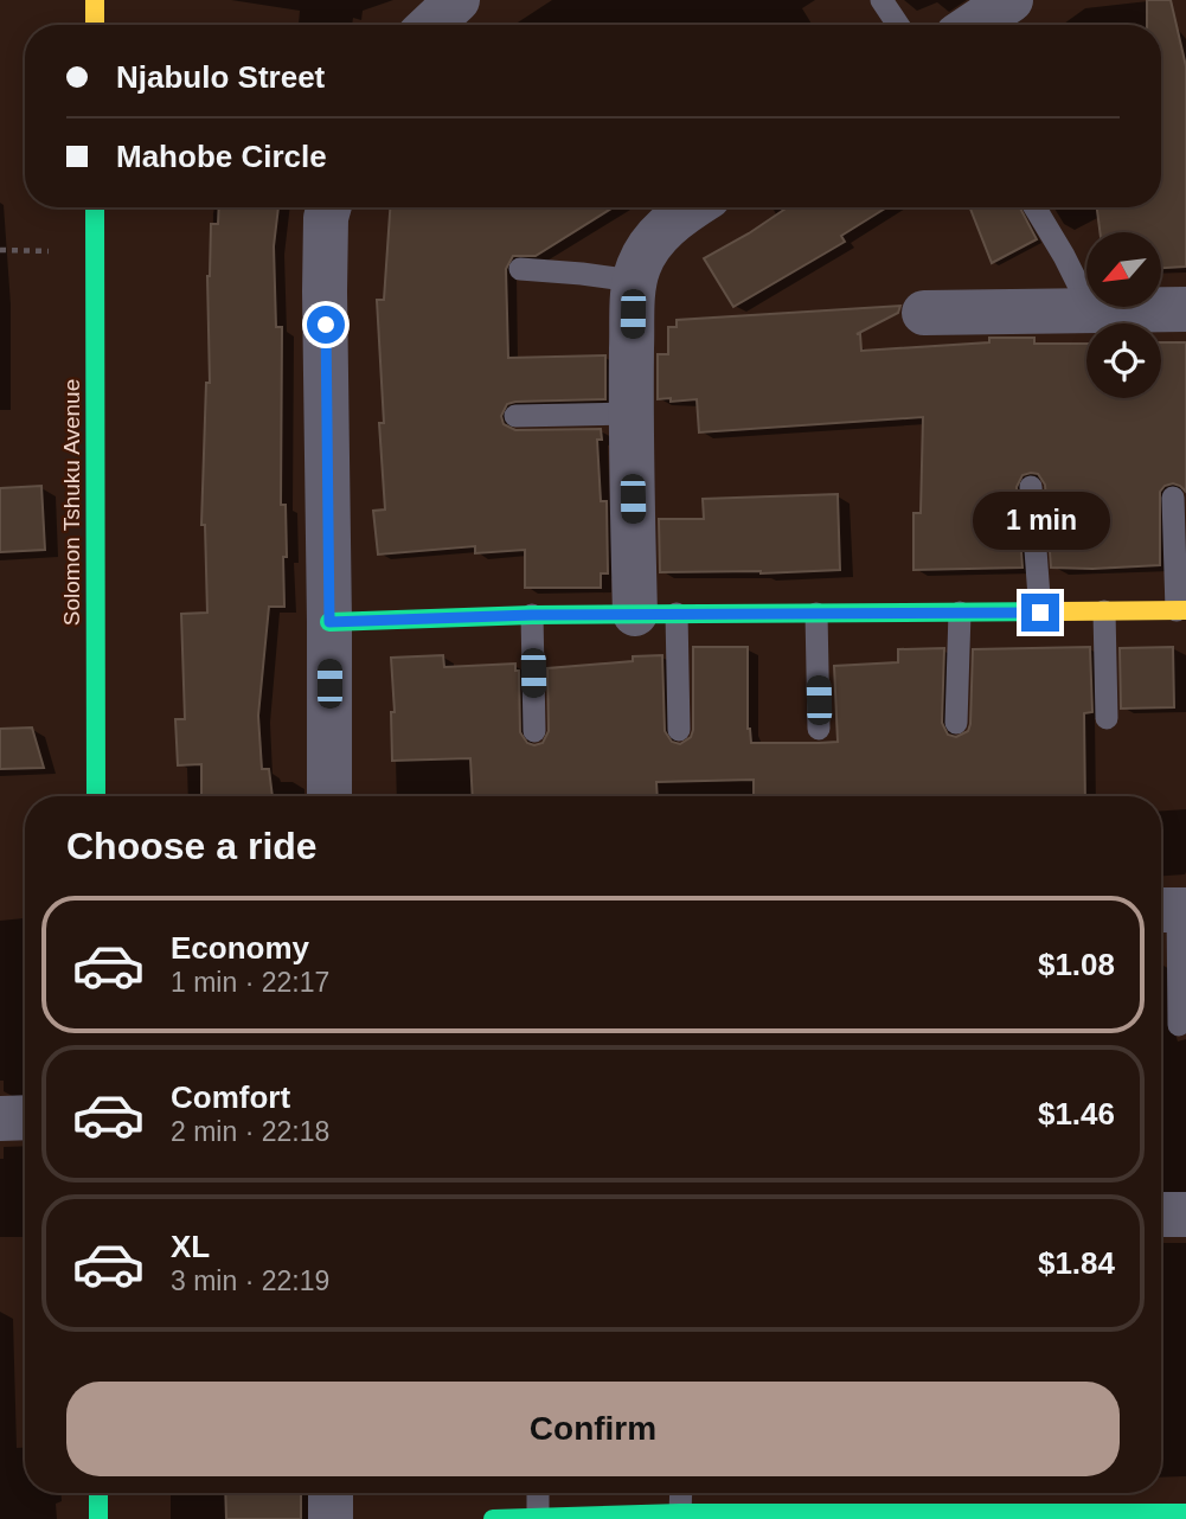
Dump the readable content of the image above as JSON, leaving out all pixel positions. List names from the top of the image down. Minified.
{"streets":{"street":["Solomon Tshuku Avenue"]},"north":"bottom left","page":{"banner":["Njabulo Street","Mahobe Circle"],"bubble":"1 min","heading":"Choose a ride","list":[{"name":"Economy","note":"1 min · 22:17","value":"$1.08"},{"name":"Comfort","note":"2 min · 22:18","value":"$1.46"},{"name":"XL","note":"3 min · 22:19","value":"$1.84"}],"buttons":"Confirm"}}
